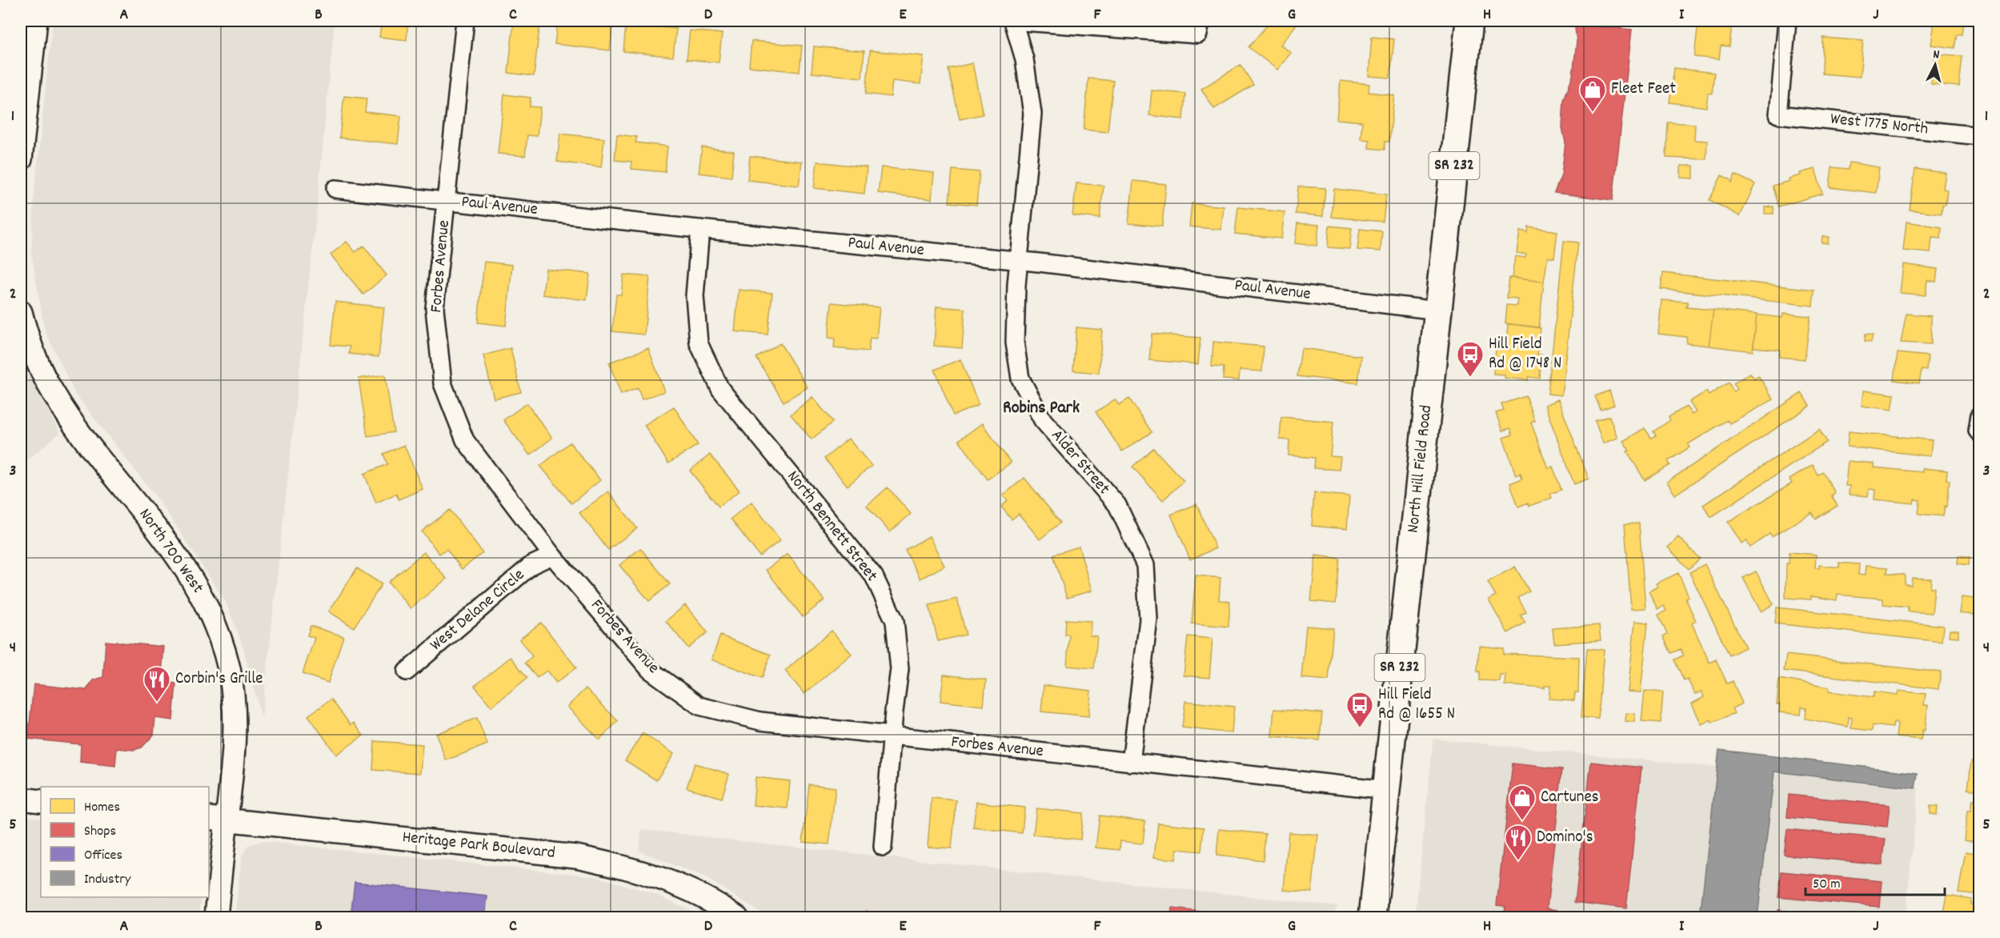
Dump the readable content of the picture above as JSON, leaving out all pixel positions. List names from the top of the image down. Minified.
{"streets":{"main road":["SR 232","North Hill Field Road"],"street":["West 1775 North","Paul Avenue","Forbes Avenue","Alder Street","North Bennett Street","North 700 West","West Delane Circle","Heritage Park Boulevard"]},"crossings":[["Paul Avenue","Forbes Avenue"],["Paul Avenue","Alder Street"],["Paul Avenue","North Hill Field Road"],["Paul Avenue","North Bennett Street"],["Forbes Avenue","Alder Street"],["Forbes Avenue","North Hill Field Road"],["Forbes Avenue","North Bennett Street"],["Forbes Avenue","West Delane Circle"],["North 700 West","Heritage Park Boulevard"]],"districts":["Robins Park"],"places":{"shop":["Fleet Feet","Cartunes"],"bus stop":["Hill Field Rd @ 1748 N","Hill Field Rd @ 1655 N"],"restaurant":["Corbin's Grille","Domino's"]},"legend":["Homes","Shops","Offices","Industry"],"scale_bar":"50 m","north":"top","grid":{"columns":["A","B","C","D","E","F","G","H","I","J"],"rows":["1","2","3","4","5"]}}
